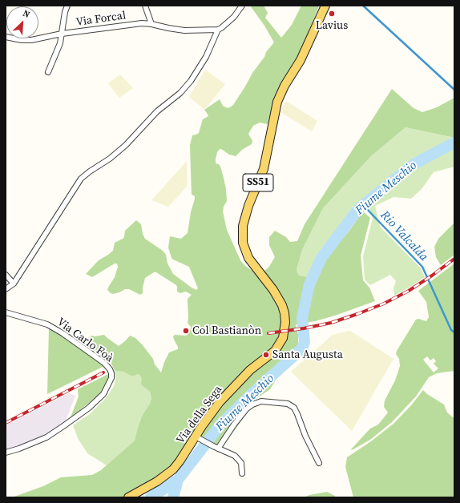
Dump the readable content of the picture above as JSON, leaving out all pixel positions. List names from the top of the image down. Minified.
{"streets":{"main road":["SS51","Via della Sega"],"street":["Via Forcal","Via Carlo Foà"]},"water":["Fiume Meschio","Rio Valcalda"],"places":["Lavius","Col Bastianòn","Santa Augusta"],"north":"top right"}
